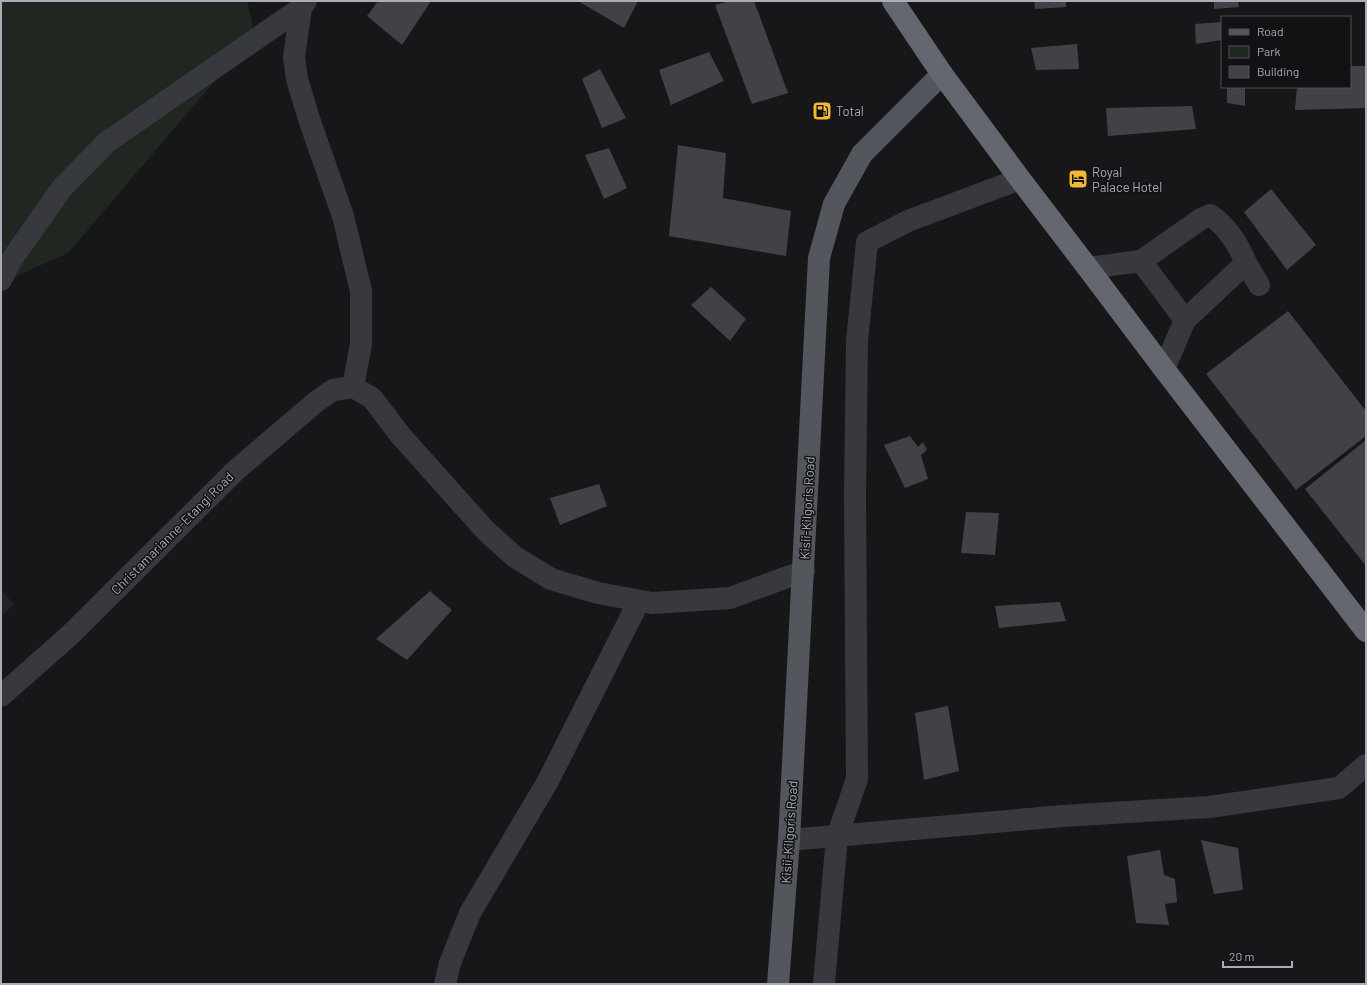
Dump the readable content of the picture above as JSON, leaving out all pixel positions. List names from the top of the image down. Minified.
{"streets":{"main road":["Kisii-Kilgoris Road"],"street":["Christamarianne-Etangi Road"]},"places":{"fuel station":["Total"],"hotel":["Royal Palace Hotel"]},"legend":["Road","Park","Building"],"scale_bar":"20 m"}
